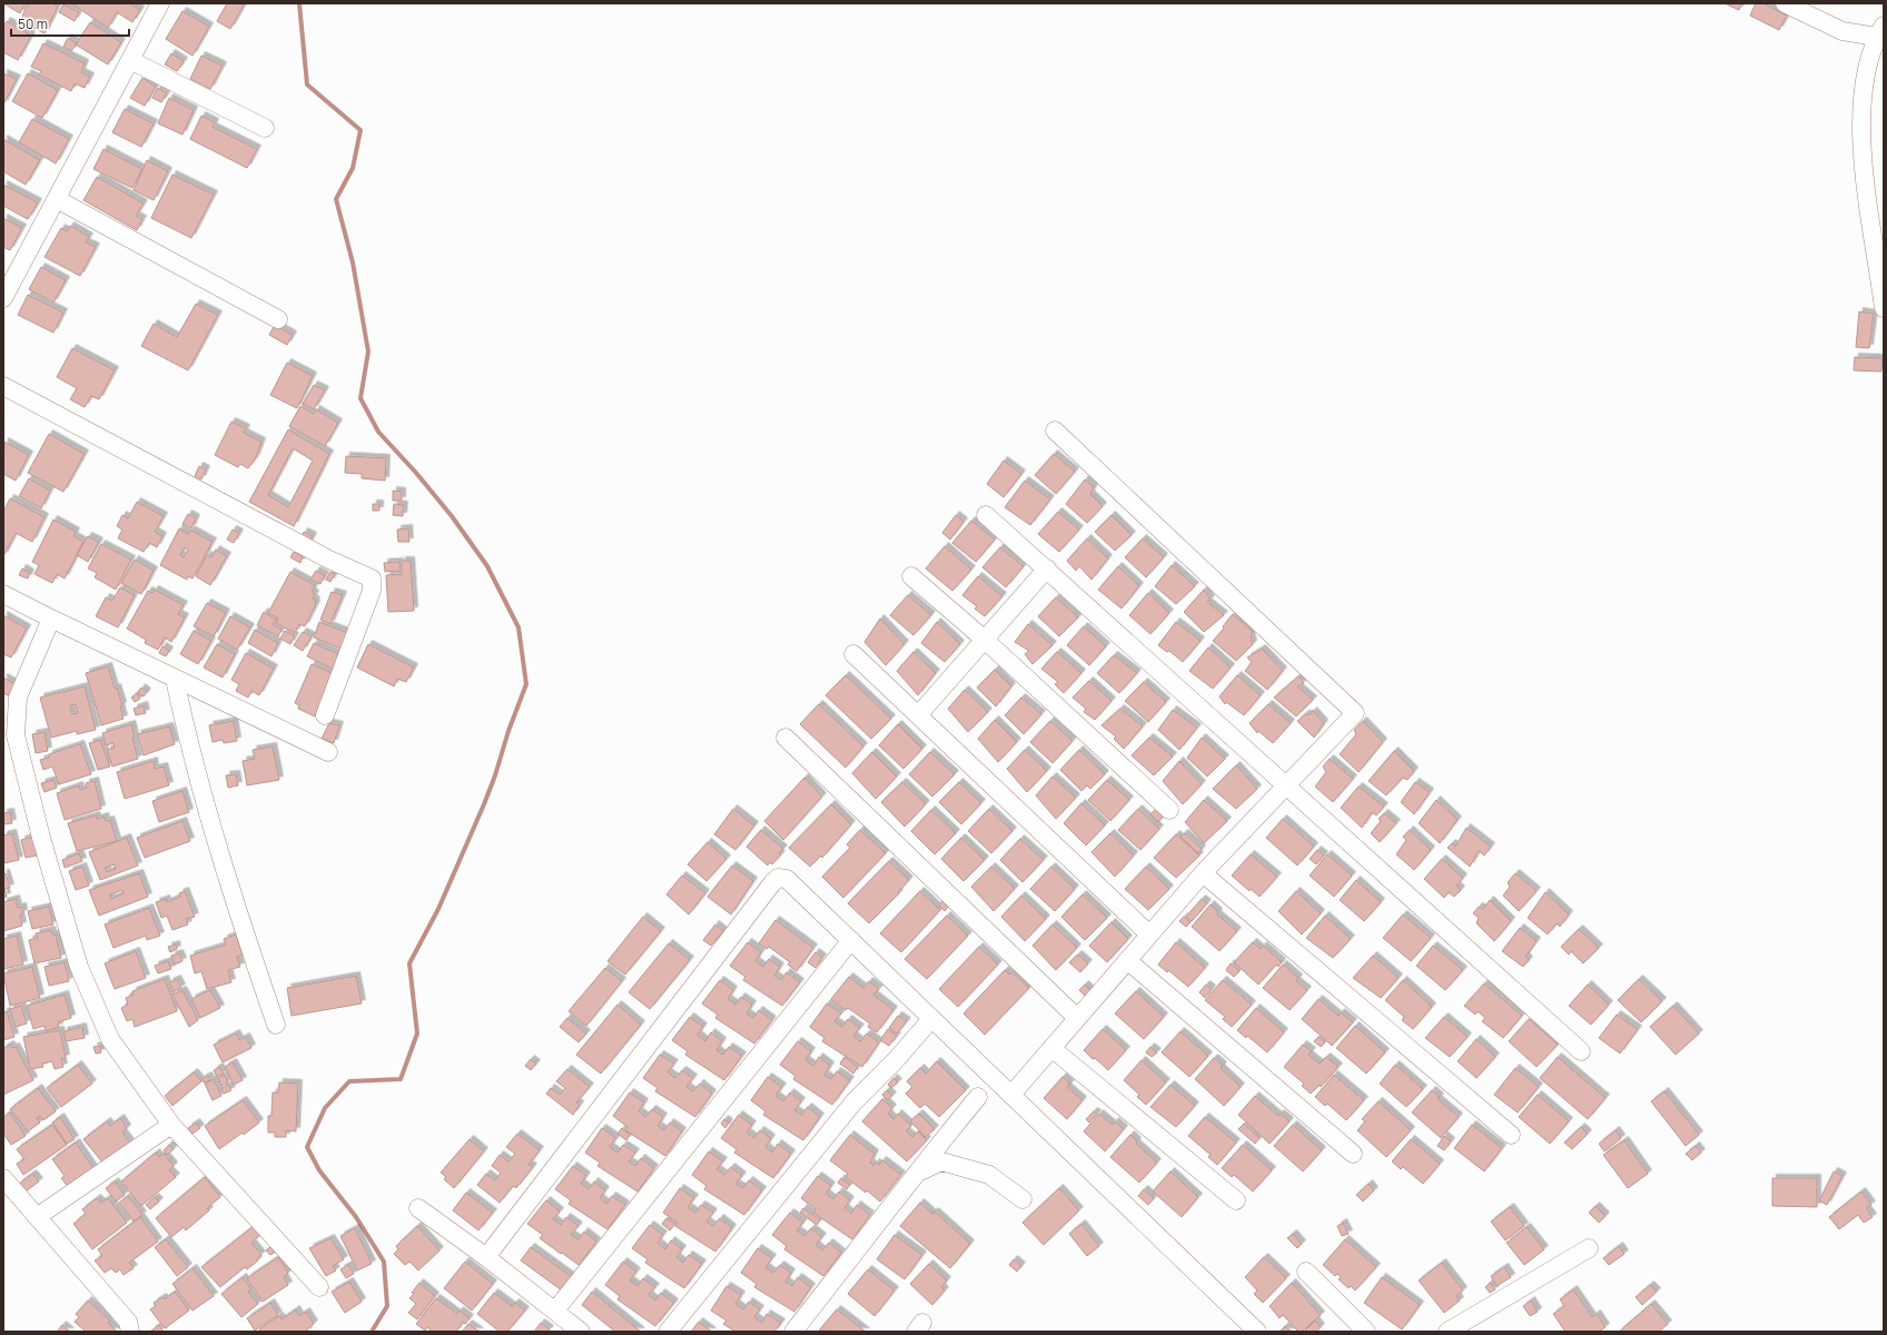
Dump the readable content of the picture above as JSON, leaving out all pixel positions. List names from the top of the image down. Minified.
{"scale_bar":"50 m"}
